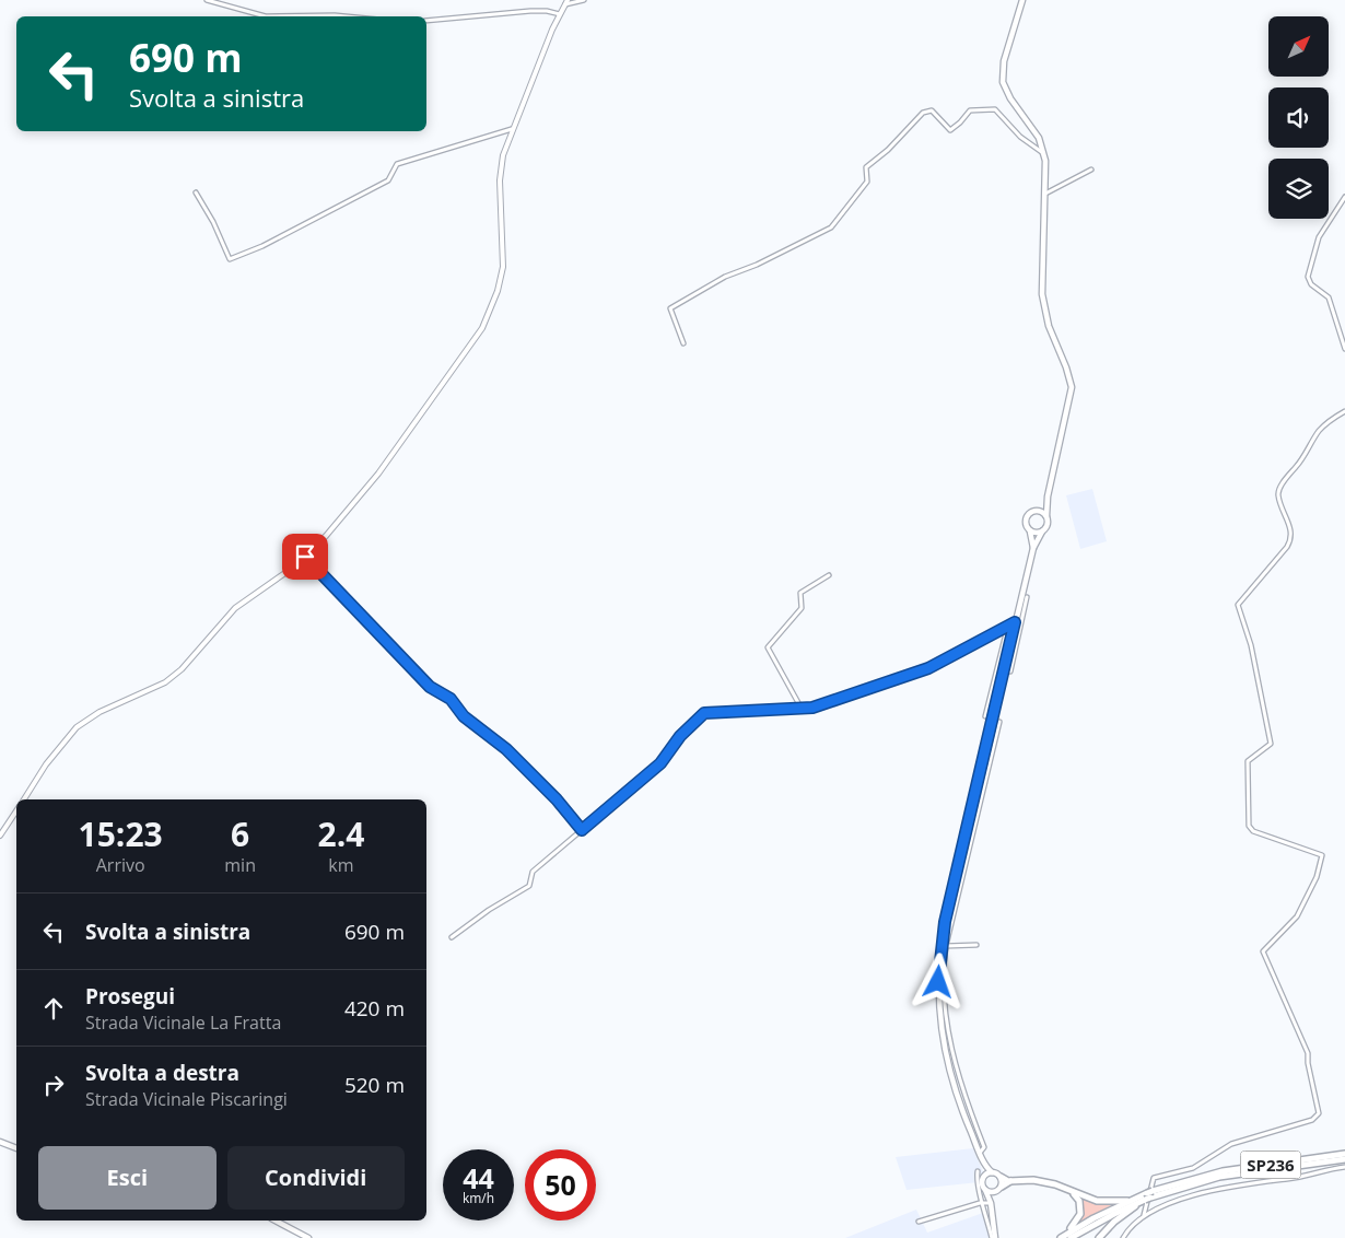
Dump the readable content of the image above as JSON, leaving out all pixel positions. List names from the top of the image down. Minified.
{"streets":{"highway":["SP236"]},"north":"top right","page":{"turn":["690 m","Svolta a sinistra"],"eta":["15:23","Arrivo","6","min","2.4","km"],"list":[{"name":"Svolta a sinistra","value":"690 m"},{"name":"Prosegui","note":"Strada Vicinale La Fratta","value":"420 m"},{"name":"Svolta a destra","note":"Strada Vicinale Piscaringi","value":"520 m"}],"buttons":["Esci","Condividi"],"speed":"44 km/h","limit":"50"}}
